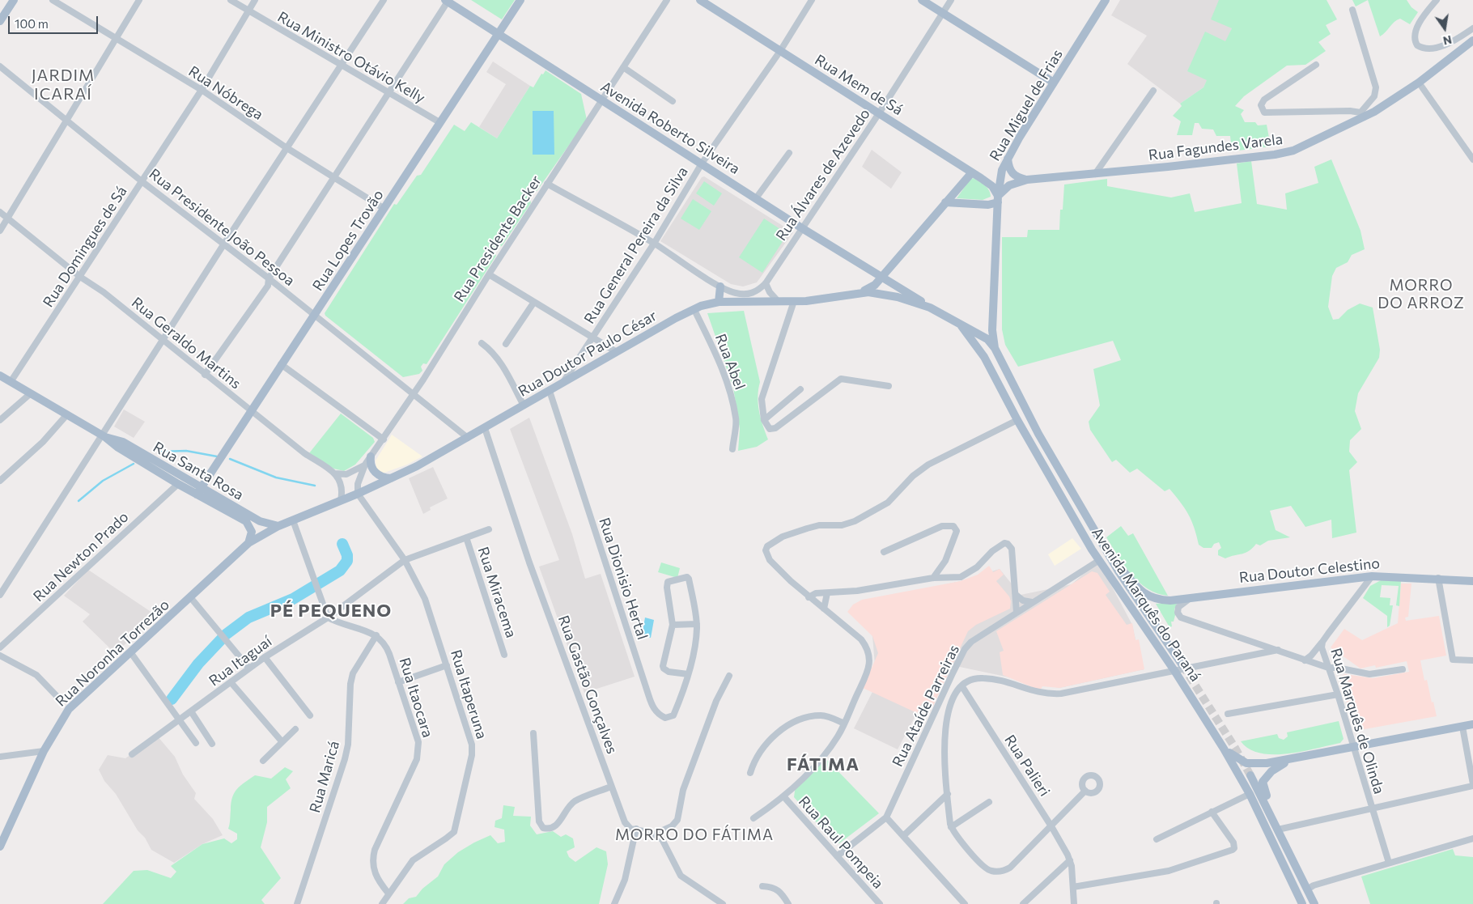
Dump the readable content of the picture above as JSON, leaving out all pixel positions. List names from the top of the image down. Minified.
{"streets":{"main road":["Rua Mem de Sá","Rua Miguel de Frias","Avenida Roberto Silveira","Rua Fagundes Varela","Rua Lopes Trovão","Rua Doutor Paulo César","Rua Santa Rosa","Rua Doutor Celestino","Avenida Marquês do Paraná","Rua Noronha Torrezão"],"street":["Rua Ministro Otávio Kelly","Rua Nóbrega","Rua Álvares de Azevedo","Rua Presidente João Pessoa","Rua Presidente Backer","Rua General Pereira da Silva","Rua Domingues de Sá","Rua Geraldo Martins","Rua Abel","Rua Newton Prado","Rua Dionisio Hertal","Rua Miracema","Rua Itaguaí","Rua Gastão Gonçalves","Rua Itaperuna","Rua Itaocara","Rua Ataíde Parreiras","Rua Marquês de Olinda","Rua Palieri","Rua Maricá","Rua Raul Pompeia"]},"crossings":[["Rua Ministro Otávio Kelly","Rua Lopes Trovão"],["Rua Ministro Otávio Kelly","Rua Domingues de Sá"],["Rua Mem de Sá","Rua Miguel de Frias"],["Rua Mem de Sá","Rua Fagundes Varela"],["Rua Mem de Sá","Rua Álvares de Azevedo"],["Rua Mem de Sá","Rua General Pereira da Silva"],["Rua Nóbrega","Rua Lopes Trovão"],["Rua Nóbrega","Rua Domingues de Sá"],["Rua Miguel de Frias","Rua Fagundes Varela"],["Rua Miguel de Frias","Avenida Marquês do Paraná"],["Avenida Roberto Silveira","Rua Álvares de Azevedo"],["Avenida Roberto Silveira","Rua Presidente Backer"],["Avenida Roberto Silveira","Rua Lopes Trovão"],["Avenida Roberto Silveira","Rua General Pereira da Silva"],["Avenida Roberto Silveira","Rua Doutor Paulo César"],["Rua Presidente João Pessoa","Rua Presidente Backer"],["Rua Presidente João Pessoa","Rua Lopes Trovão"],["Rua Presidente João Pessoa","Rua Domingues de Sá"],["Rua Presidente João Pessoa","Rua Doutor Paulo César"],["Rua Presidente Backer","Rua Doutor Paulo César"],["Rua Presidente Backer","Rua Itaperuna"],["Rua Lopes Trovão","Rua Geraldo Martins"],["Rua Lopes Trovão","Rua Santa Rosa"],["Rua General Pereira da Silva","Rua Doutor Paulo César"],["Rua Domingues de Sá","Rua Geraldo Martins"],["Rua Domingues de Sá","Rua Santa Rosa"],["Rua Doutor Paulo César","Rua Abel"],["Rua Doutor Paulo César","Rua Santa Rosa"],["Rua Doutor Paulo César","Rua Dionisio Hertal"],["Rua Doutor Paulo César","Avenida Marquês do Paraná"],["Rua Doutor Paulo César","Rua Noronha Torrezão"],["Rua Doutor Paulo César","Rua Gastão Gonçalves"],["Rua Doutor Paulo César","Rua Itaperuna"],["Rua Santa Rosa","Rua Newton Prado"],["Rua Santa Rosa","Rua Noronha Torrezão"],["Rua Doutor Celestino","Avenida Marquês do Paraná"],["Rua Doutor Celestino","Rua Marquês de Olinda"],["Rua Miracema","Rua Itaguaí"],["Avenida Marquês do Paraná","Rua Ataíde Parreiras"],["Rua Itaguaí","Rua Itaperuna"],["Rua Itaperuna","Rua Itaocara"],["Rua Itaocara","Rua Maricá"],["Rua Ataíde Parreiras","Rua Raul Pompeia"]],"districts":["JARDIM ICARAÍ","MORRO DO ARROZ","PÉ PEQUENO","FÁTIMA","MORRO DO FÁTIMA"],"scale_bar":"100 m","north":"bottom"}
